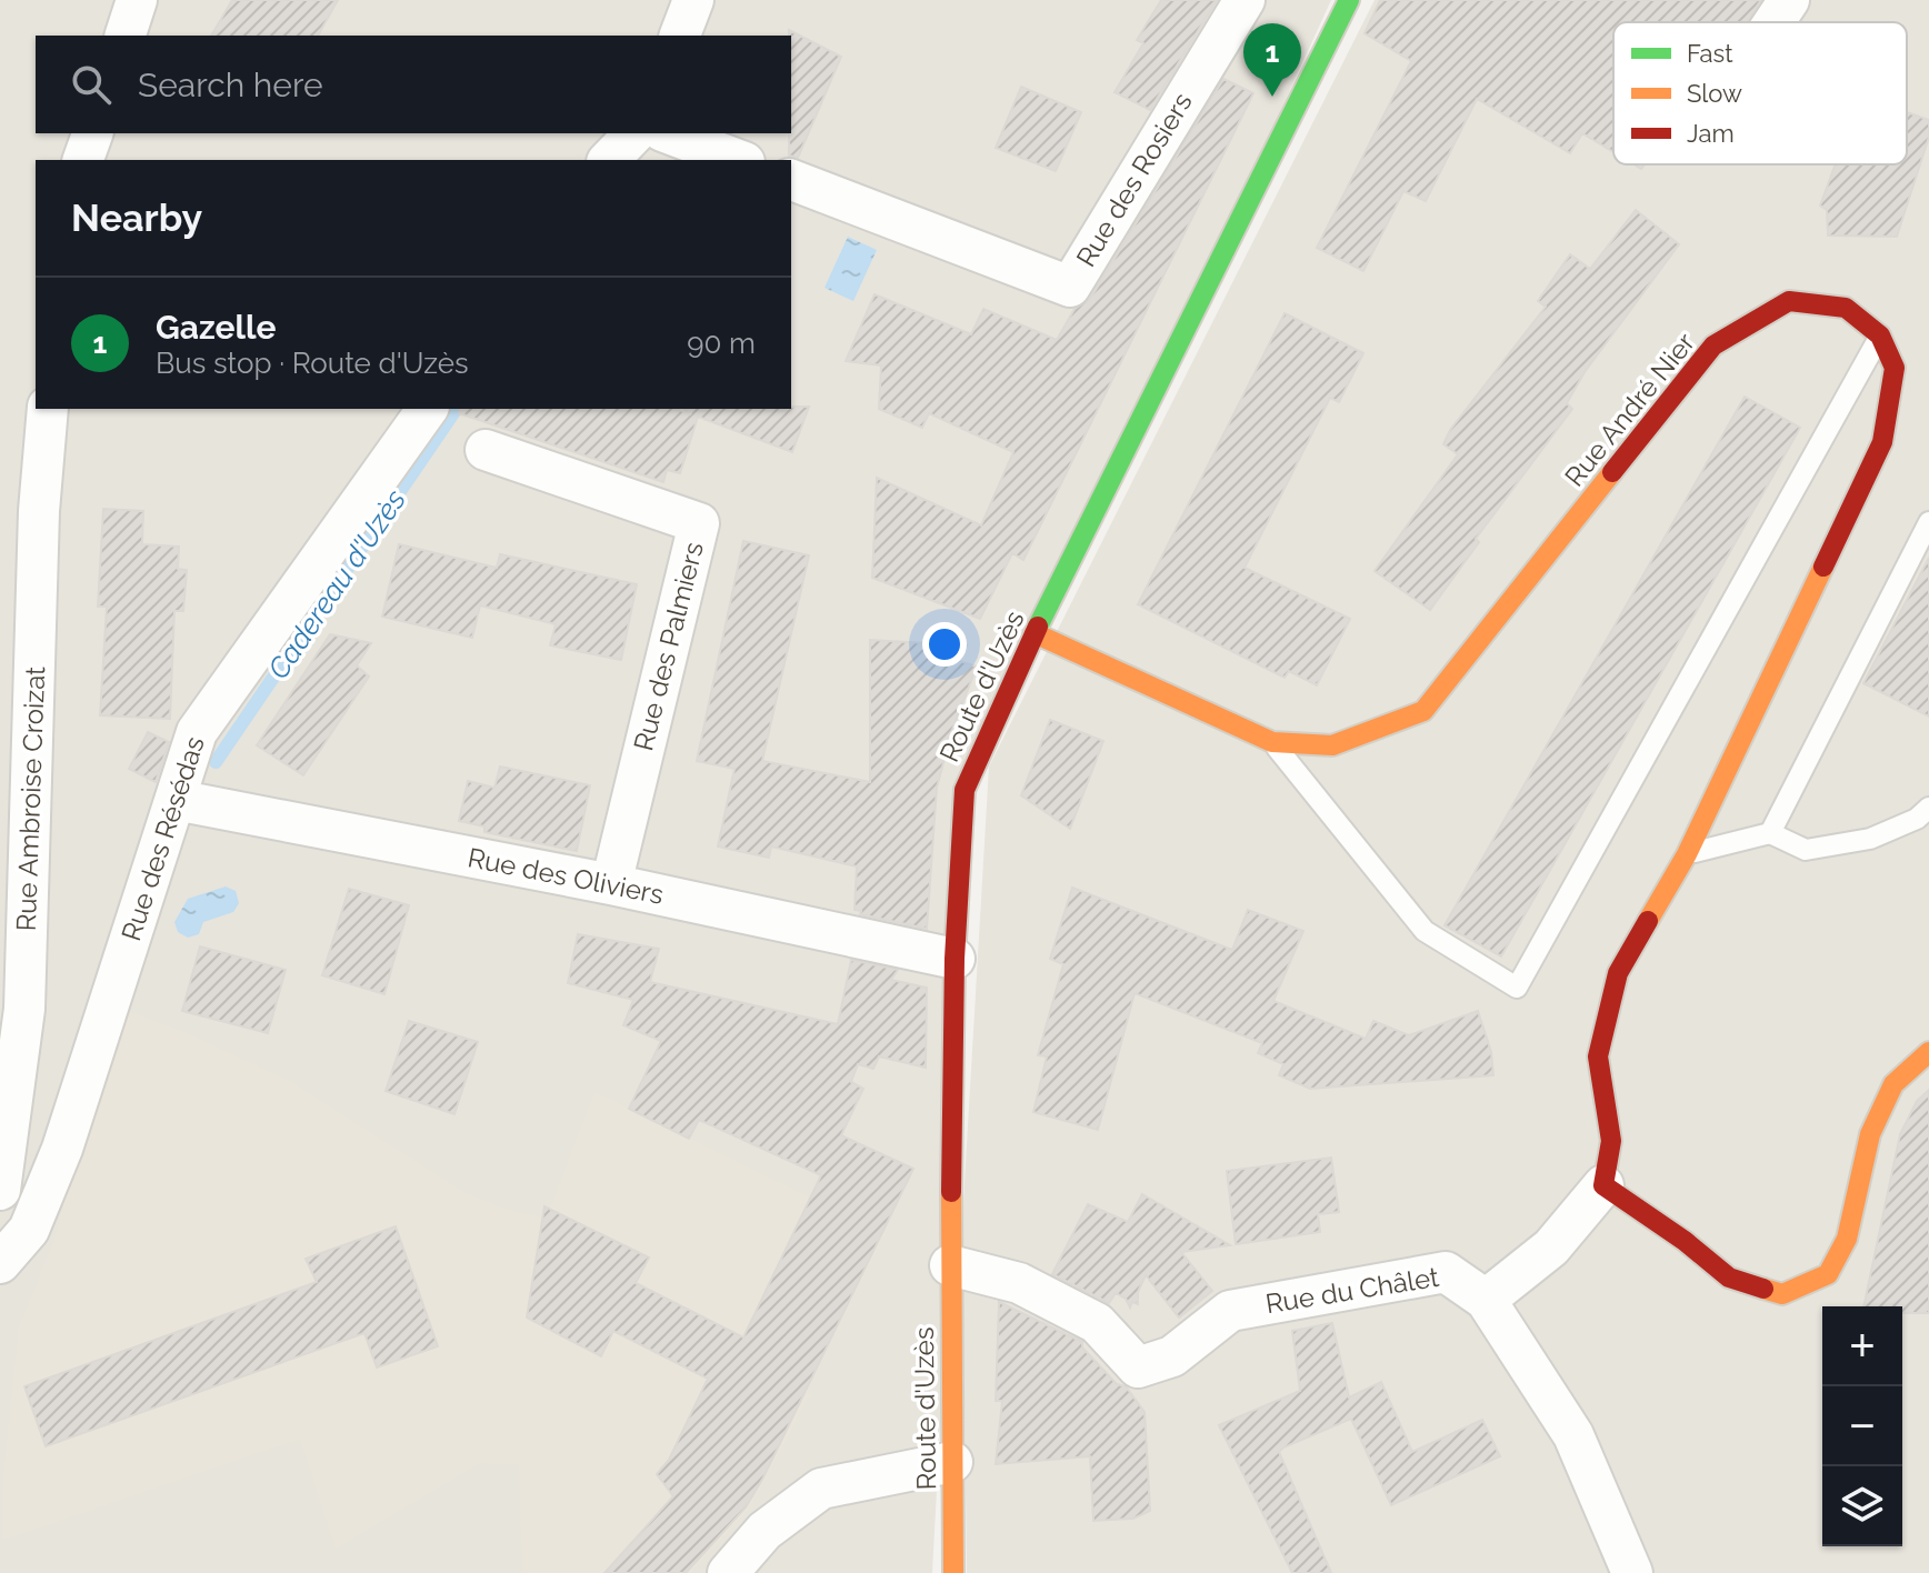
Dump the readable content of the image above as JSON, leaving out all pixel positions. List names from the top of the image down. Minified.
{"streets":{"street":["Rue des Rosiers","Rue André Nier","Rue des Palmiers","Route d'Uzès","Rue Ambroise Croizat","Rue des Résédas","Rue des Oliviers","Rue du Châlet"]},"crossings":[["Rue André Nier","Route d'Uzès"],["Rue des Palmiers","Rue des Oliviers"],["Route d'Uzès","Rue des Oliviers"],["Route d'Uzès","Rue du Châlet"],["Rue des Résédas","Rue des Oliviers"]],"water":["Cadereau d'Uzès"],"legend":["Fast","Slow","Jam"],"page":{"pins":"1","search":"Search here","heading":"Nearby","list":[{"mark":"1","name":"Gazelle","note":"Bus stop · Route d'Uzès","value":"90 m"}],"map_buttons":["+","−"]}}
